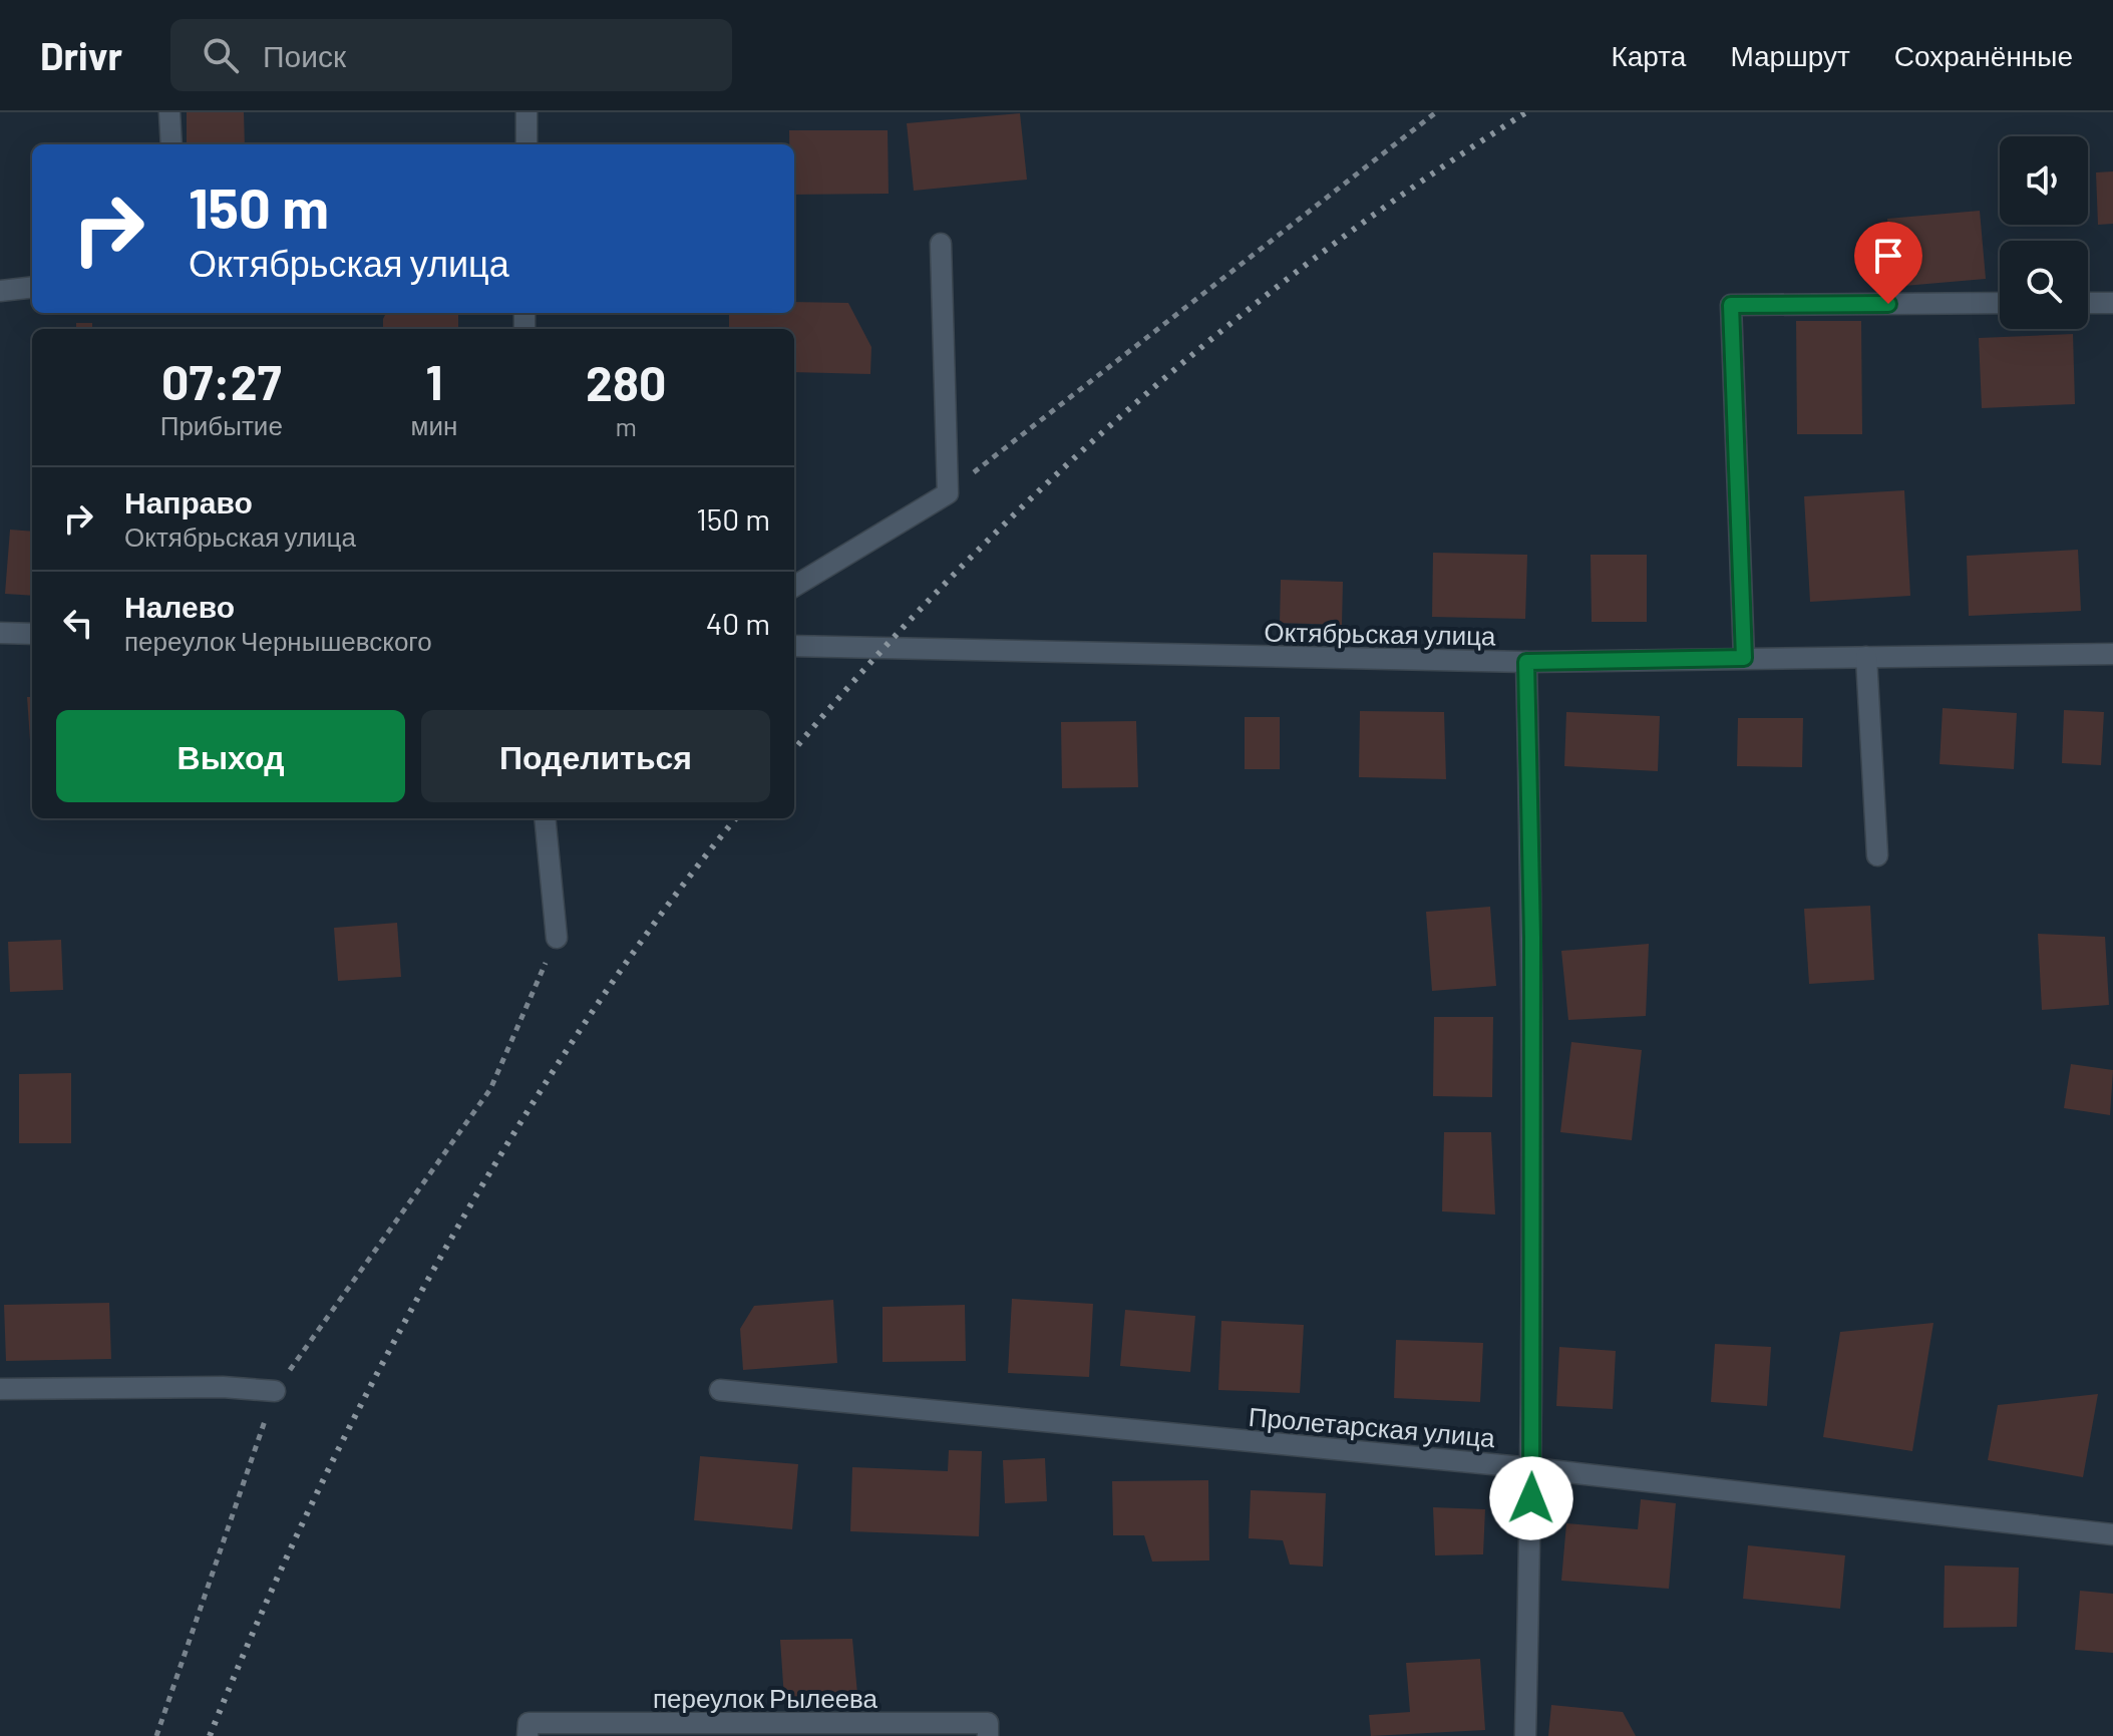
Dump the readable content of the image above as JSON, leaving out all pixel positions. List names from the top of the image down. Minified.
{"streets":{"street":["Октябрьская улица","Пролетарская улица","переулок Рылеева"]},"page":{"header":"Drivr","search":"Поиск","nav":["Карта","Маршрут","Сохранённые"],"turn":["150 m","Октябрьская улица"],"eta":["07:27","Прибытие","1","мин","280","m"],"list":[{"name":"Направо","note":"Октябрьская улица","value":"150 m"},{"name":"Налево","note":"переулок Чернышевского","value":"40 m"}],"buttons":["Выход","Поделиться"]}}
